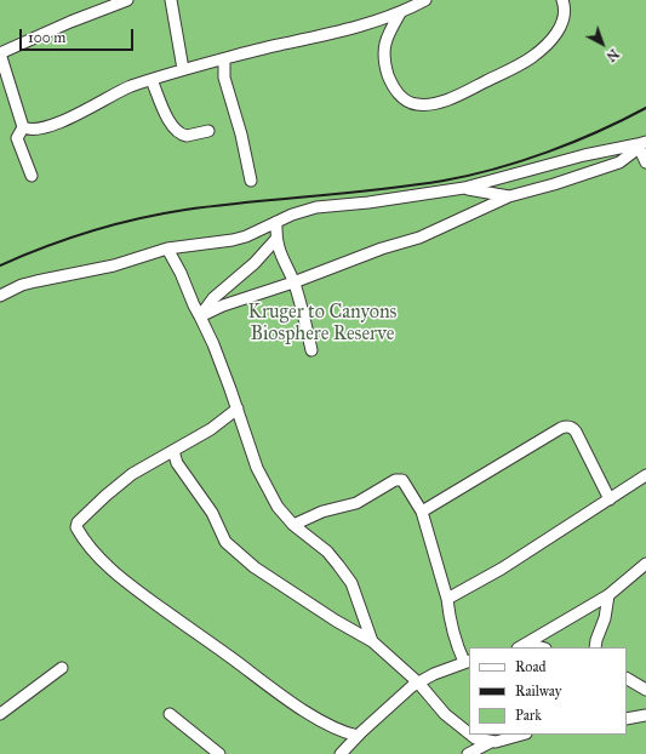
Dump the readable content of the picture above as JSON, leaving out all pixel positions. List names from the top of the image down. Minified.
{"parks":["Kruger to Canyons Biosphere Reserve"],"legend":["Road","Railway","Park"],"scale_bar":"100 m","north":"bottom right"}
